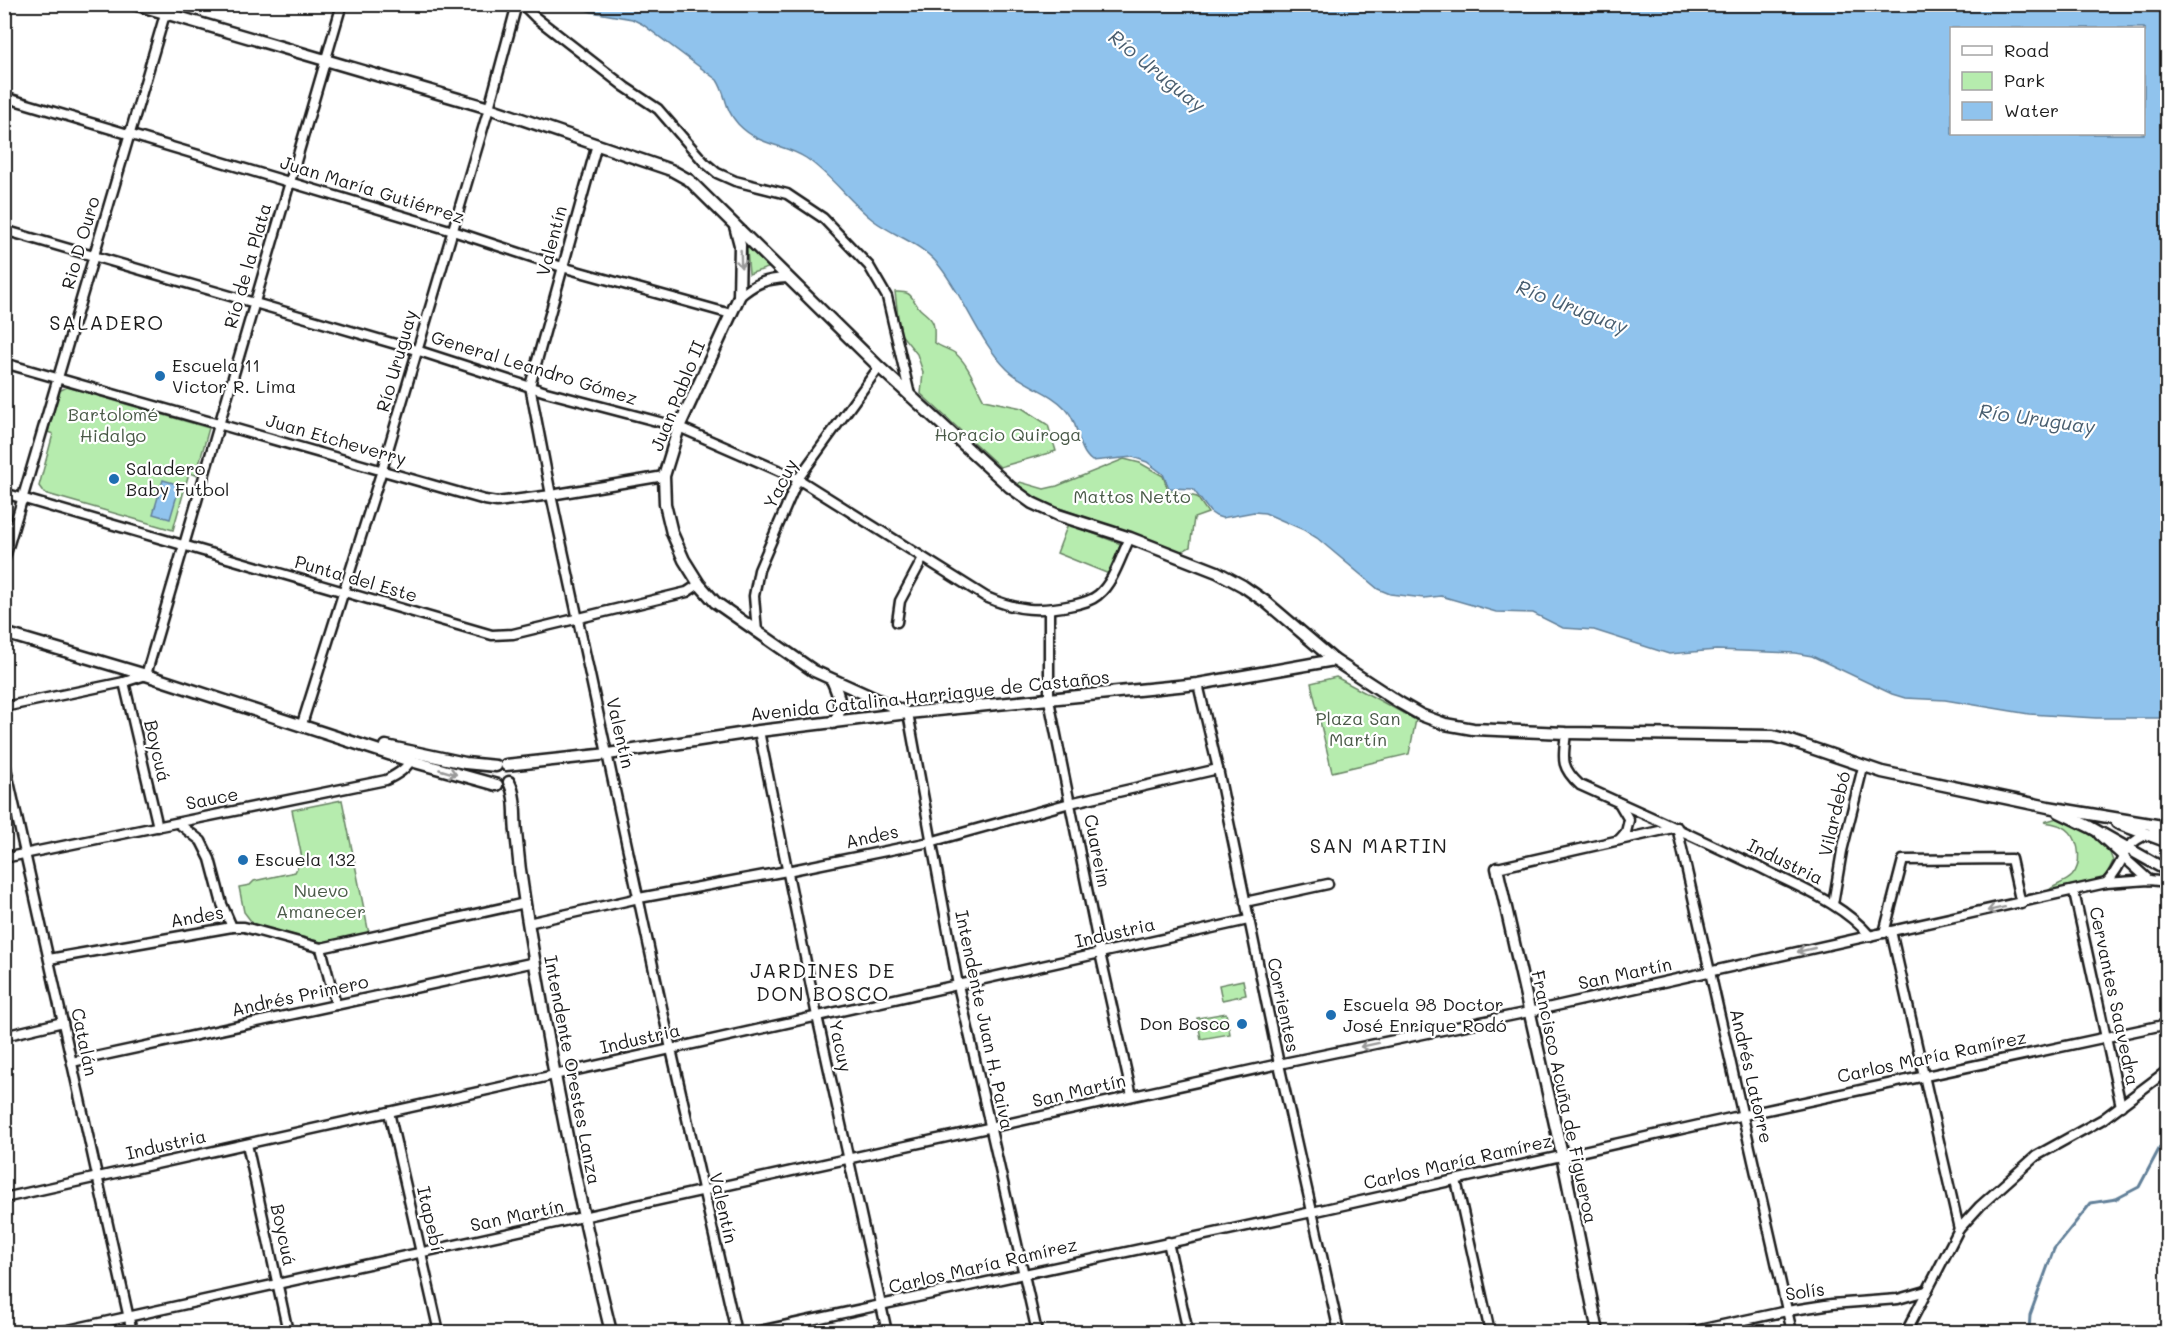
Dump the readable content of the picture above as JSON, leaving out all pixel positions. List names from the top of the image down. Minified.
{"streets":{"street":["Juan María Gutiérrez","Valentín","Rio D Ouro","Río de la Plata","Río Uruguay","General Leandro Gómez","Juan Pablo II","Juan Etcheverry","Yacuy","Punta del Este","Avenida Catalina Harriague de Castaños","Boycuá","Sauce","Vilardebó","Andes","Cuareim","Industria","San Martín","Andrés Primero","Cervantes Saavedra","Corrientes","Intendente Juan H. Paiva","Catalán","Carlos María Ramírez","Intendente Orestes Lanza","Andrés Latorre","Francisco Acuña de Figueroa","Itapebí","Solís"]},"crossings":[["Juan María Gutiérrez","Valentín"],["Juan María Gutiérrez","Rio D Ouro"],["Juan María Gutiérrez","Río de la Plata"],["Juan María Gutiérrez","Río Uruguay"],["Juan María Gutiérrez","Juan Pablo II"],["Valentín","General Leandro Gómez"],["Valentín","Juan Etcheverry"],["Valentín","Punta del Este"],["Valentín","Avenida Catalina Harriague de Castaños"],["Valentín","Andes"],["Valentín","Industria"],["Valentín","San Martín"],["Rio D Ouro","General Leandro Gómez"],["Rio D Ouro","Juan Etcheverry"],["Rio D Ouro","Punta del Este"],["Río de la Plata","General Leandro Gómez"],["Río de la Plata","Juan Etcheverry"],["Río de la Plata","Punta del Este"],["Río de la Plata","Avenida Catalina Harriague de Castaños"],["Río Uruguay","General Leandro Gómez"],["Río Uruguay","Juan Etcheverry"],["Río Uruguay","Punta del Este"],["Río Uruguay","Avenida Catalina Harriague de Castaños"],["General Leandro Gómez","Juan Pablo II"],["General Leandro Gómez","Yacuy"],["General Leandro Gómez","Cuareim"],["Juan Pablo II","Juan Etcheverry"],["Juan Pablo II","Yacuy"],["Juan Pablo II","Punta del Este"],["Juan Pablo II","Avenida Catalina Harriague de Castaños"],["Juan Pablo II","Intendente Juan H. Paiva"],["Yacuy","Avenida Catalina Harriague de Castaños"],["Yacuy","Andes"],["Yacuy","Industria"],["Yacuy","San Martín"],["Yacuy","Carlos María Ramírez"],["Avenida Catalina Harriague de Castaños","Sauce"],["Avenida Catalina Harriague de Castaños","Cuareim"],["Avenida Catalina Harriague de Castaños","Corrientes"],["Avenida Catalina Harriague de Castaños","Intendente Juan H. Paiva"],["Avenida Catalina Harriague de Castaños","Intendente Orestes Lanza"],["Boycuá","Sauce"],["Boycuá","Industria"],["Boycuá","San Martín"],["Sauce","Catalán"],["Vilardebó","Industria"],["Andes","Cuareim"],["Andes","Corrientes"],["Andes","Intendente Juan H. Paiva"],["Andes","Catalán"],["Andes","Intendente Orestes Lanza"],["Cuareim","Industria"],["Cuareim","San Martín"],["Industria","San Martín"],["Industria","Corrientes"],["Industria","Intendente Juan H. Paiva"],["Industria","Catalán"],["Industria","Intendente Orestes Lanza"],["Industria","Andrés Latorre"],["Industria","Itapebí"],["San Martín","Cervantes Saavedra"],["San Martín","Corrientes"],["San Martín","Intendente Juan H. Paiva"],["San Martín","Catalán"],["San Martín","Intendente Orestes Lanza"],["San Martín","Andrés Latorre"],["San Martín","Francisco Acuña de Figueroa"],["San Martín","Itapebí"],["Andrés Primero","Catalán"],["Andrés Primero","Intendente Orestes Lanza"],["Cervantes Saavedra","Carlos María Ramírez"],["Corrientes","Carlos María Ramírez"],["Intendente Juan H. Paiva","Carlos María Ramírez"],["Carlos María Ramírez","Andrés Latorre"],["Carlos María Ramírez","Francisco Acuña de Figueroa"],["Andrés Latorre","Solís"]],"districts":["SALADERO","SAN MARTIN","JARDINES DE DON BOSCO"],"water":["Río Uruguay"],"parks":["Bartolomé Hidalgo","Horacio Quiroga","Mattos Netto","Plaza San Martín","Nuevo Amanecer"],"places":["Escuela 11 Victor R. Lima","Saladero Baby Futbol","Escuela 132","Escuela 98 Doctor José Enrique Rodó","Don Bosco"],"legend":["Road","Park","Water"]}
